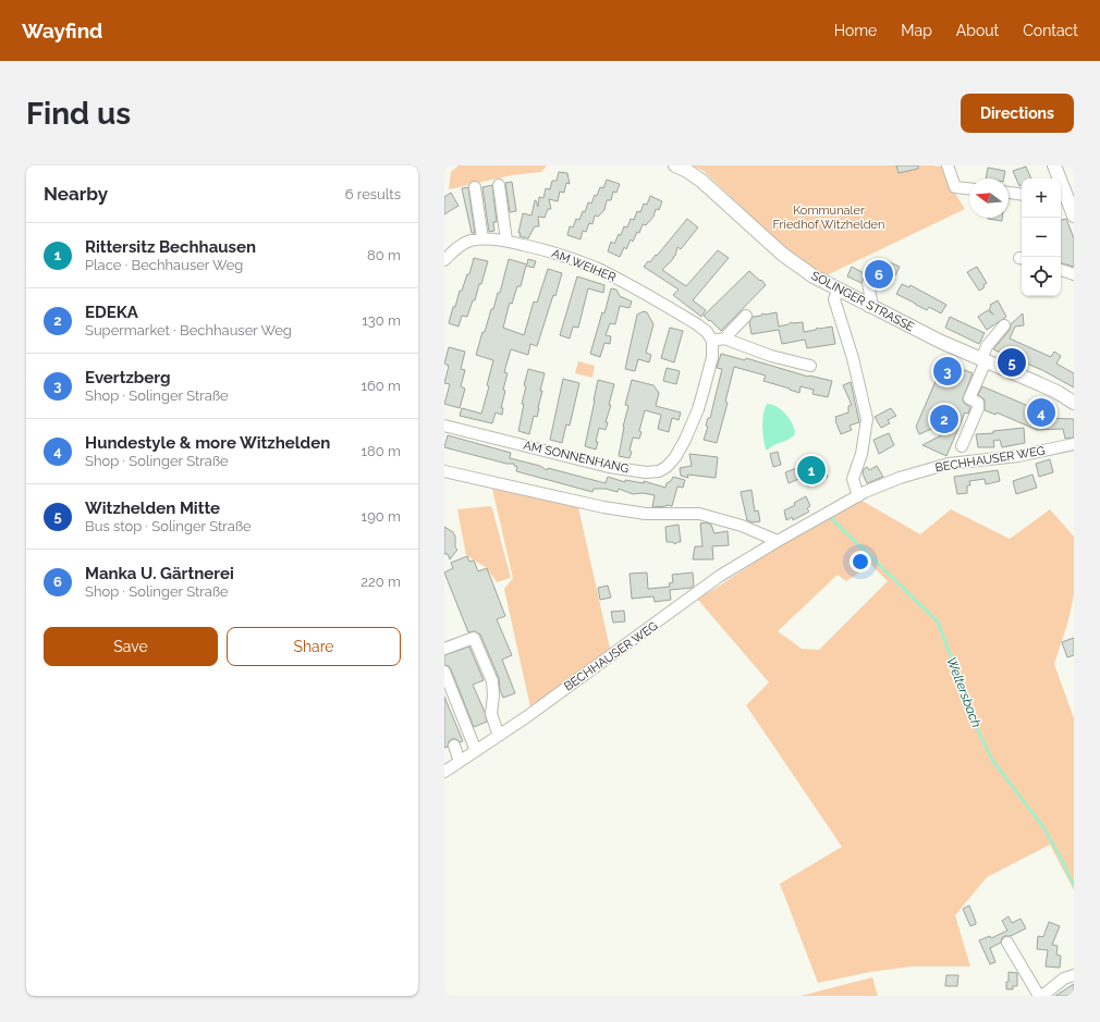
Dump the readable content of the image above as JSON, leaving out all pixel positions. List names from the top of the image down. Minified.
{"streets":{"main road":["SOLINGER STRASSE"],"street":["AM WEIHER","AM SONNENHANG","BECHHAUSER WEG"]},"crossings":[["AM WEIHER","AM SONNENHANG"]],"water":["Weltersbach"],"parks":["Kommunaler Friedhof Witzhelden"],"north":"left","page":{"header":"Wayfind","nav":["Home","Map","About","Contact"],"buttons":["Directions",["Save","Share"]],"title":"Find us","heading":["Nearby","6 results"],"map_buttons":["+","−"],"list":[{"mark":"1","name":"Rittersitz Bechhausen","note":"Place · Bechhauser Weg","value":"80 m"},{"mark":"2","name":"EDEKA","note":"Supermarket · Bechhauser Weg","value":"130 m"},{"mark":"3","name":"Evertzberg","note":"Shop · Solinger Straße","value":"160 m"},{"mark":"4","name":"Hundestyle & more Witzhelden","note":"Shop · Solinger Straße","value":"180 m"},{"mark":"5","name":"Witzhelden Mitte","note":"Bus stop · Solinger Straße","value":"190 m"},{"mark":"6","name":"Manka U. Gärtnerei","note":"Shop · Solinger Straße","value":"220 m"}],"pins":["6","5","3","4","2","1"]}}
